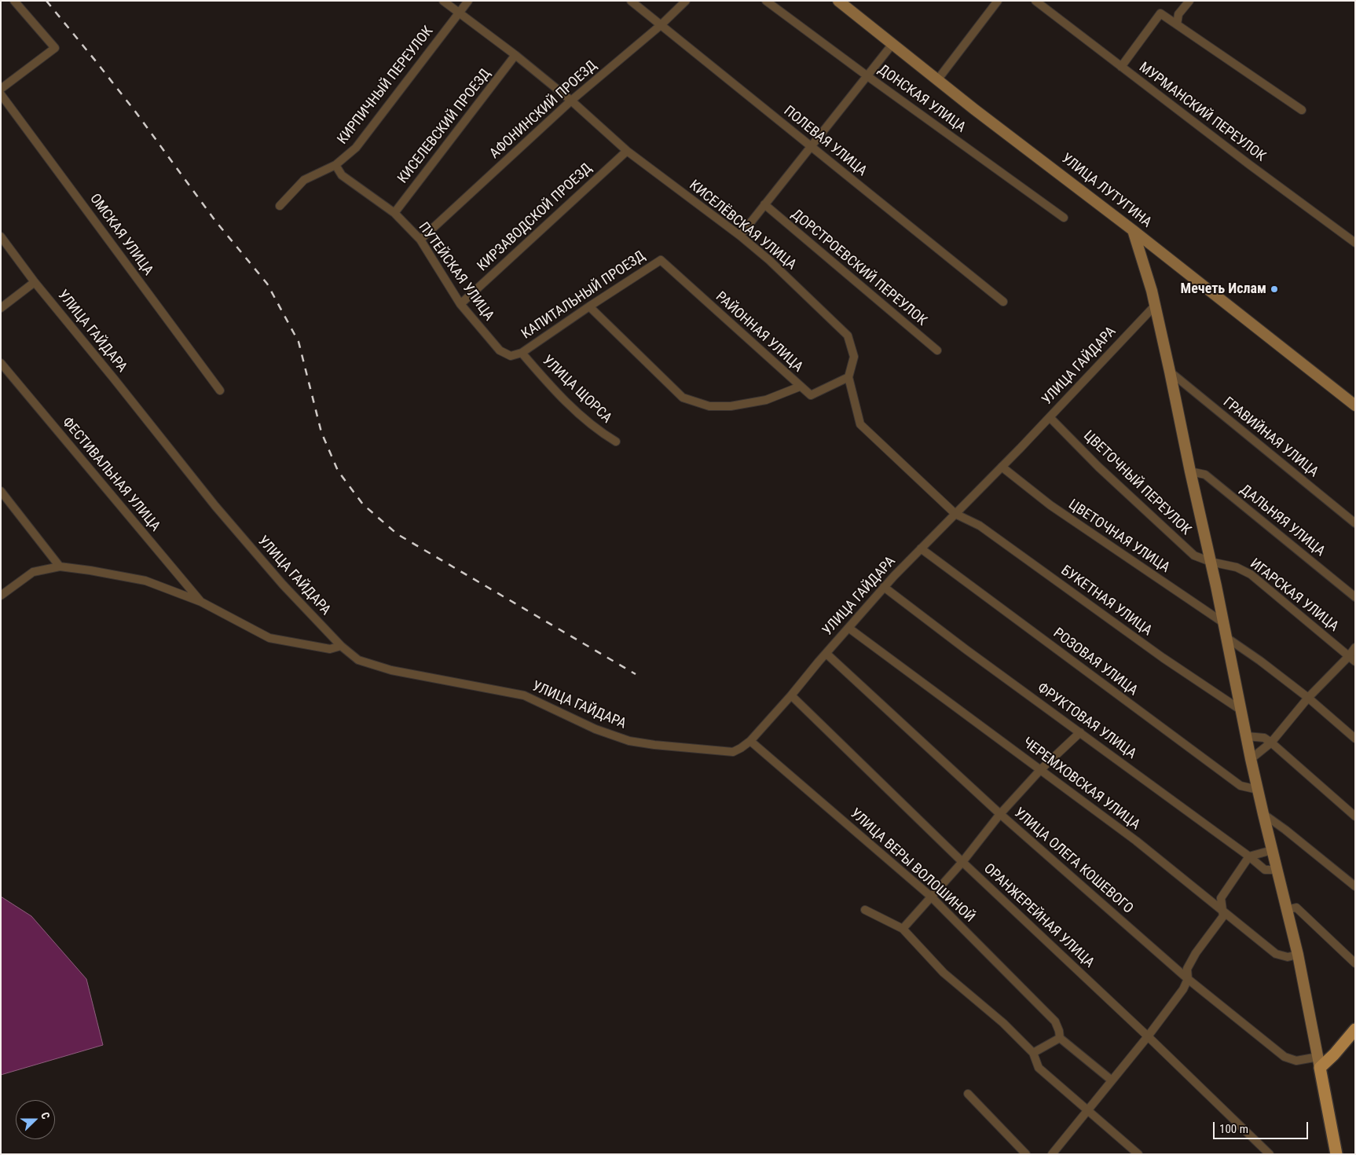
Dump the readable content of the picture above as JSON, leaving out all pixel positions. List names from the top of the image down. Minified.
{"streets":{"main road":["УЛИЦА ЛУТУГИНА"],"street":["КИРПИЧНЫЙ ПЕРЕУЛОК","ДОНСКАЯ УЛИЦА","АФОНИНСКИЙ ПРОЕЗД","МУРМАНСКИЙ ПЕРЕУЛОК","КИСЕЛЕВСКИЙ ПРОЕЗД","ПОЛЕВАЯ УЛИЦА","КИРЗАВОДСКОЙ ПРОЕЗД","КИСЕЛЁВСКАЯ УЛИЦА","ОМСКАЯ УЛИЦА","ДОРСТРОЕВСКИЙ ПЕРЕУЛОК","ПУТЕЙСКАЯ УЛИЦА","КАПИТАЛЬНЫЙ ПРОЕЗД","УЛИЦА ГАЙДАРА","РАЙОННАЯ УЛИЦА","УЛИЦА ЩОРСА","ГРАВИЙНАЯ УЛИЦА","ФЕСТИВАЛЬНАЯ УЛИЦА","ЦВЕТОЧНЫЙ ПЕРЕУЛОК","ДАЛЬНЯЯ УЛИЦА","ЦВЕТОЧНАЯ УЛИЦА","ИГАРСКАЯ УЛИЦА","БУКЕТНАЯ УЛИЦА","РОЗОВАЯ УЛИЦА","ФРУКТОВАЯ УЛИЦА","ЧЕРЕМХОВСКАЯ УЛИЦА","УЛИЦА ОЛЕГА КОШЕВОГО","УЛИЦА ВЕРЫ ВОЛОШИНОЙ","ОРАНЖЕРЕЙНАЯ УЛИЦА"]},"crossings":[["КИРПИЧНЫЙ ПЕРЕУЛОК","КИСЕЛЁВСКАЯ УЛИЦА"],["КИРПИЧНЫЙ ПЕРЕУЛОК","ПУТЕЙСКАЯ УЛИЦА"],["АФОНИНСКИЙ ПРОЕЗД","ПОЛЕВАЯ УЛИЦА"],["АФОНИНСКИЙ ПРОЕЗД","КИСЕЛЁВСКАЯ УЛИЦА"],["АФОНИНСКИЙ ПРОЕЗД","ПУТЕЙСКАЯ УЛИЦА"],["КИСЕЛЕВСКИЙ ПРОЕЗД","КИСЕЛЁВСКАЯ УЛИЦА"],["КИСЕЛЕВСКИЙ ПРОЕЗД","ПУТЕЙСКАЯ УЛИЦА"],["КИРЗАВОДСКОЙ ПРОЕЗД","КИСЕЛЁВСКАЯ УЛИЦА"],["КИРЗАВОДСКОЙ ПРОЕЗД","ПУТЕЙСКАЯ УЛИЦА"],["КИСЕЛЁВСКАЯ УЛИЦА","УЛИЦА ГАЙДАРА"],["КИСЕЛЁВСКАЯ УЛИЦА","РАЙОННАЯ УЛИЦА"],["КИСЕЛЁВСКАЯ УЛИЦА","БУКЕТНАЯ УЛИЦА"],["ПУТЕЙСКАЯ УЛИЦА","КАПИТАЛЬНЫЙ ПРОЕЗД"],["ПУТЕЙСКАЯ УЛИЦА","УЛИЦА ЩОРСА"],["КАПИТАЛЬНЫЙ ПРОЕЗД","РАЙОННАЯ УЛИЦА"],["КАПИТАЛЬНЫЙ ПРОЕЗД","УЛИЦА ЩОРСА"],["УЛИЦА ГАЙДАРА","ЦВЕТОЧНЫЙ ПЕРЕУЛОК"],["УЛИЦА ГАЙДАРА","ЦВЕТОЧНАЯ УЛИЦА"],["УЛИЦА ГАЙДАРА","БУКЕТНАЯ УЛИЦА"],["УЛИЦА ГАЙДАРА","РОЗОВАЯ УЛИЦА"],["УЛИЦА ГАЙДАРА","ФРУКТОВАЯ УЛИЦА"],["УЛИЦА ГАЙДАРА","ЧЕРЕМХОВСКАЯ УЛИЦА"],["УЛИЦА ГАЙДАРА","УЛИЦА ОЛЕГА КОШЕВОГО"],["УЛИЦА ГАЙДАРА","УЛИЦА ВЕРЫ ВОЛОШИНОЙ"],["УЛИЦА ГАЙДАРА","ОРАНЖЕРЕЙНАЯ УЛИЦА"],["ЦВЕТОЧНЫЙ ПЕРЕУЛОК","ИГАРСКАЯ УЛИЦА"]],"places":["Мечеть Ислам"],"scale_bar":"100 m","north":"right"}
